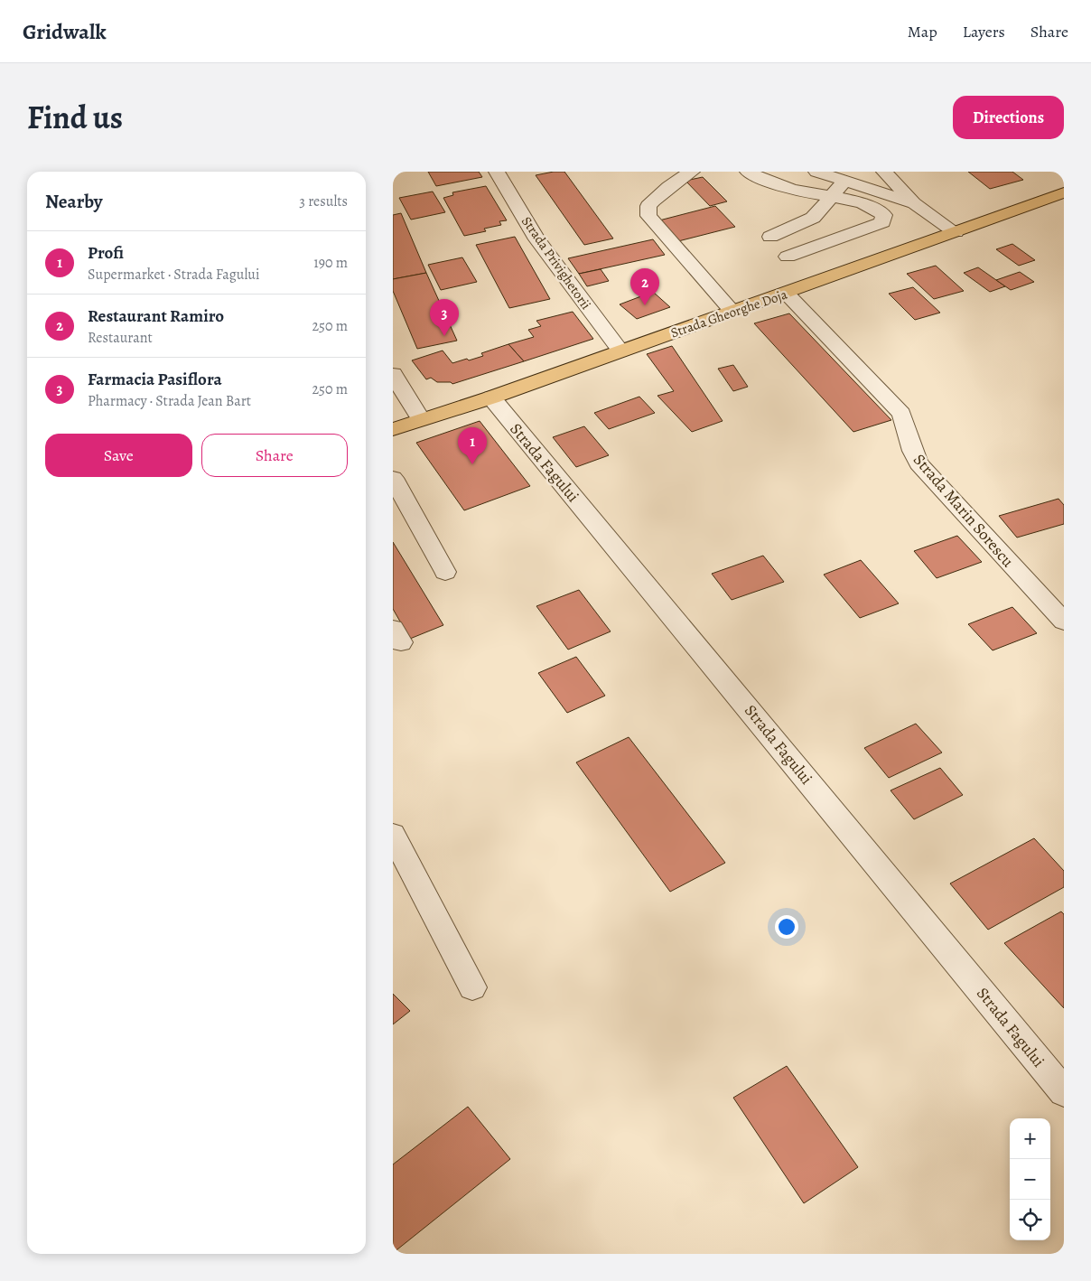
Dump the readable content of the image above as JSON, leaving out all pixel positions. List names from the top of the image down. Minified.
{"streets":{"main road":["Strada Gheorghe Doja"],"street":["Strada Privighetorii","Strada Fagului","Strada Marin Sorescu"]},"crossings":[["Strada Privighetorii","Strada Gheorghe Doja"],["Strada Gheorghe Doja","Strada Fagului"],["Strada Gheorghe Doja","Strada Marin Sorescu"]],"page":{"header":"Gridwalk","nav":["Map","Layers","Share"],"title":"Find us","buttons":["Directions",["Save","Share"]],"heading":["Nearby","3 results"],"list":[{"mark":"1","name":"Profi","note":"Supermarket · Strada Fagului","value":"190 m"},{"mark":"2","name":"Restaurant Ramiro","note":"Restaurant","value":"250 m"},{"mark":"3","name":"Farmacia Pasiflora","note":"Pharmacy · Strada Jean Bart","value":"250 m"}],"pins":["2","3","1"],"map_buttons":["+","−"]}}
